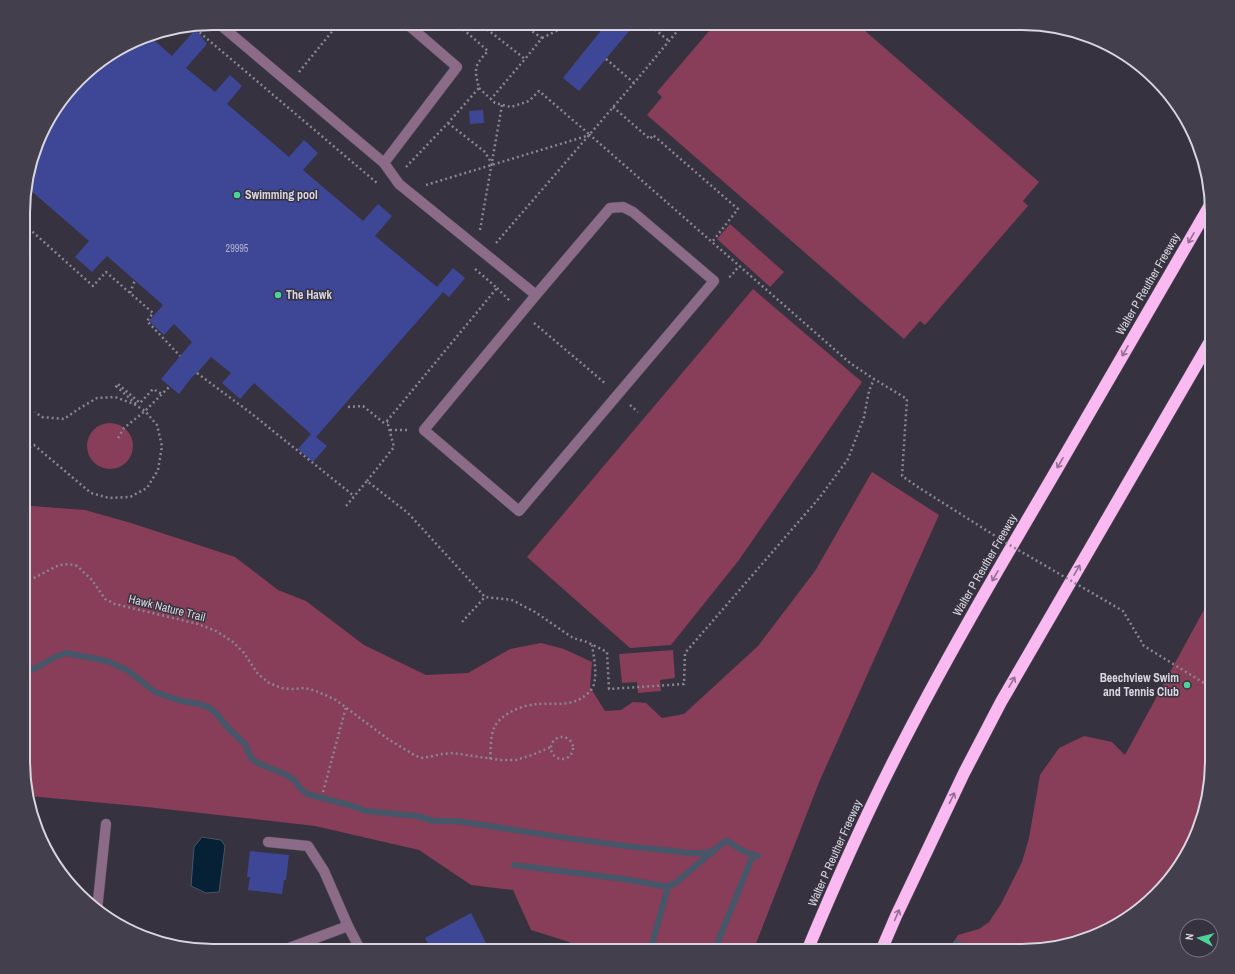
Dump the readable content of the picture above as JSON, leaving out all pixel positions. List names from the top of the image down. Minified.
{"streets":{"highway":["Walter P Reuther Freeway"],"path":["Hawk Nature Trail"]},"places":["Swimming pool","The Hawk","Beechview Swim and Tennis Club"],"house_numbers":["29995"],"north":"left"}
